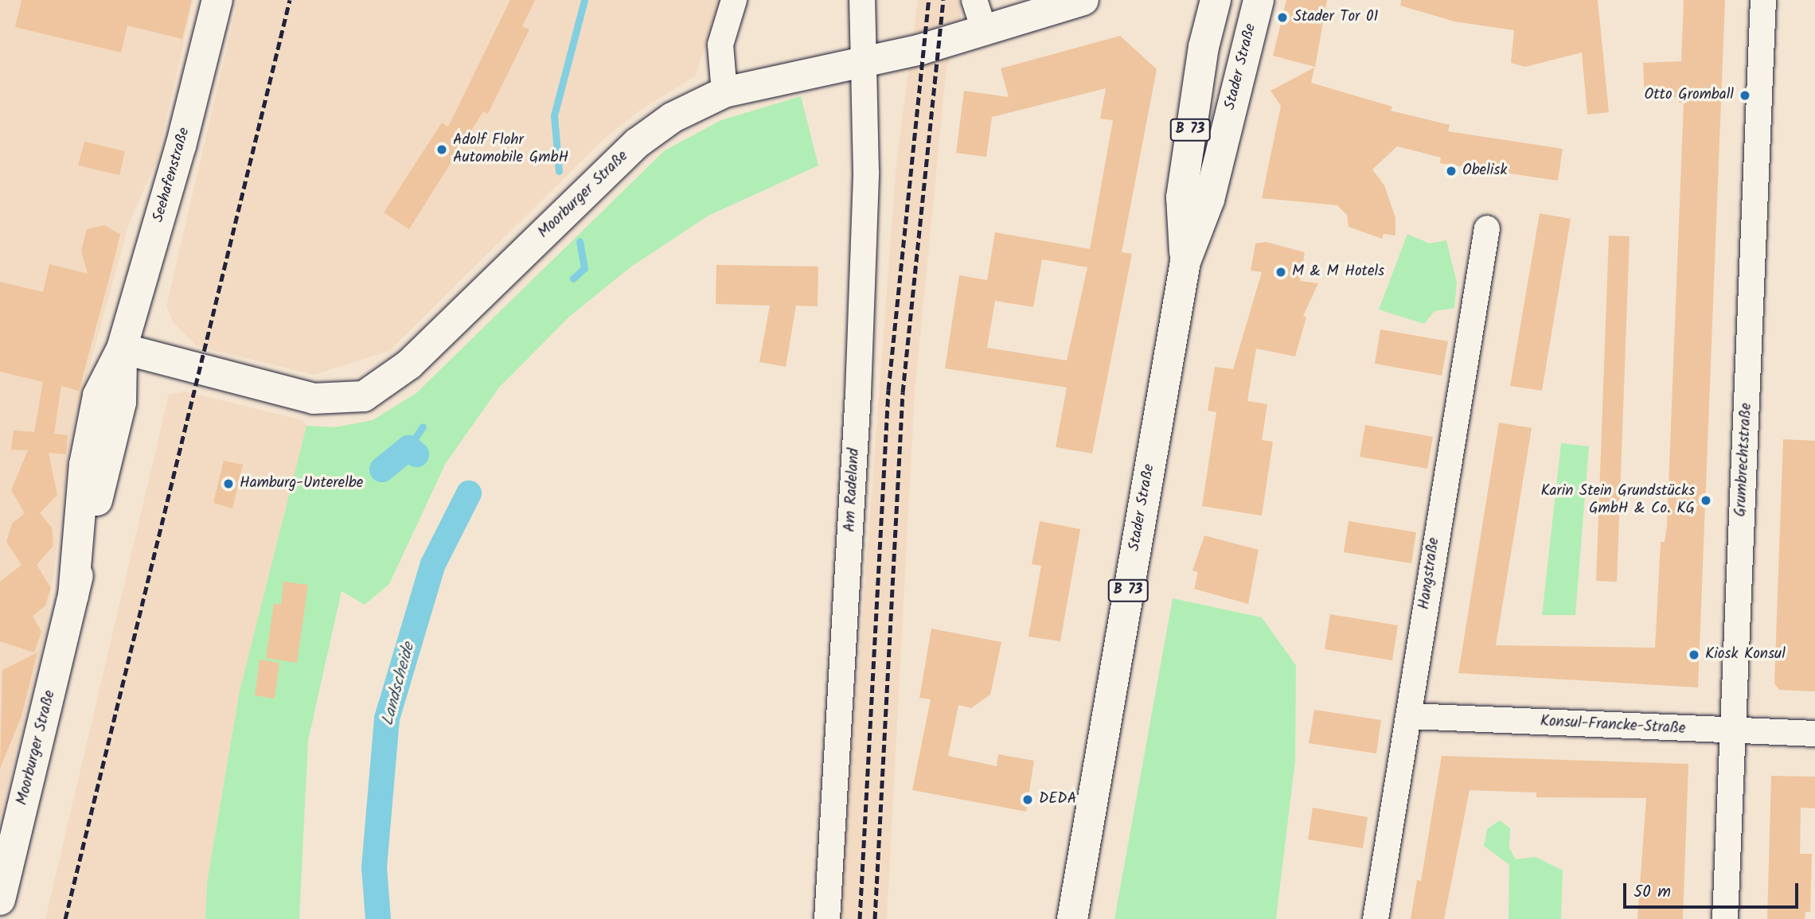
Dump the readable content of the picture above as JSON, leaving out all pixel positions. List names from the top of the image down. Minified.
{"streets":{"main road":["Stader Straße","B 73","Seehafenstraße","Moorburger Straße"],"street":["Grumbrechtstraße","Am Radeland","Hangstraße","Konsul-Francke-Straße"]},"crossings":[["Seehafenstraße","Moorburger Straße"],["Moorburger Straße","Am Radeland"],["Grumbrechtstraße","Konsul-Francke-Straße"],["Hangstraße","Konsul-Francke-Straße"]],"water":["Landscheide"],"places":["Stader Tor 01","Otto Gromball","Adolf Flohr Automobile GmbH","Obelisk","M & M Hotels","Hamburg-Unterelbe","Karin Stein Grundstücks GmbH & Co. KG","Kiosk Konsul","DEDA"],"scale_bar":"50 m"}
